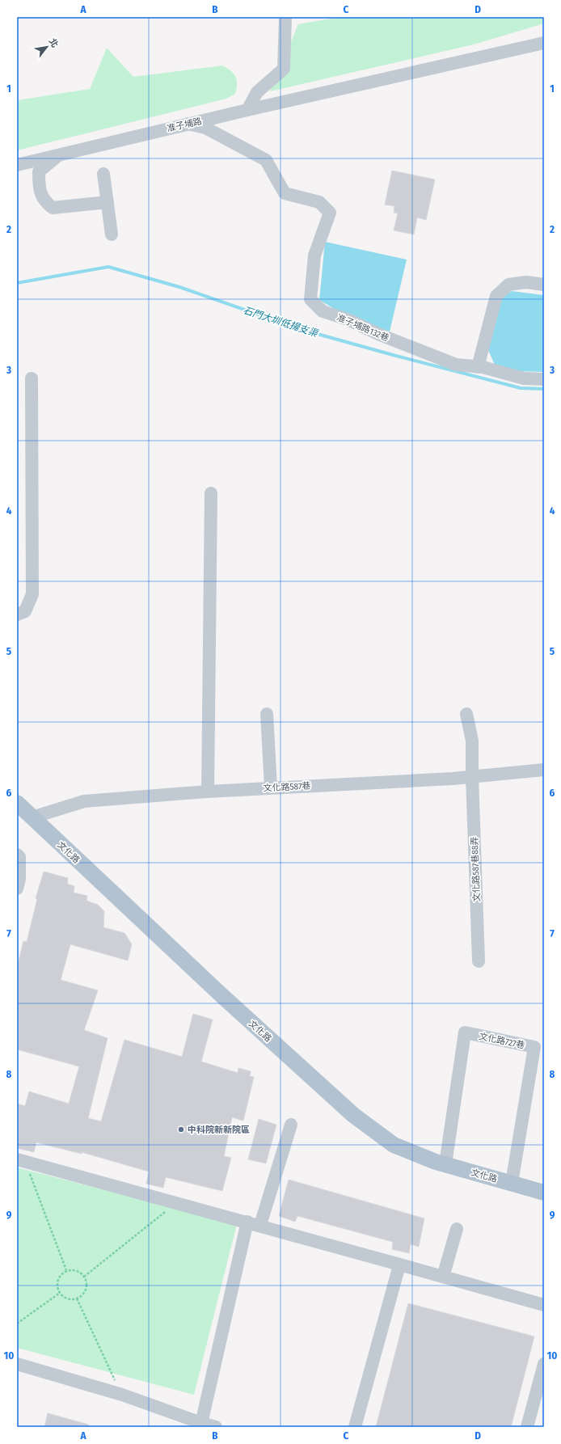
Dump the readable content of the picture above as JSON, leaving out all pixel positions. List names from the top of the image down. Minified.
{"streets":{"main road":["文化路"],"lane":["准子埔路","准子埔路132巷","文化路587巷","文化路587巷88弄","文化路727巷"]},"crossings":[["准子埔路","准子埔路132巷"],["文化路587巷","文化路"],["文化路587巷","文化路587巷88弄"],["文化路","文化路727巷"]],"water":["石門大圳低揚支渠"],"places":["中科院新新院區"],"north":"top right","grid":{"columns":["A","B","C","D"],"rows":["1","2","3","4","5","6","7","8","9","10"]}}
